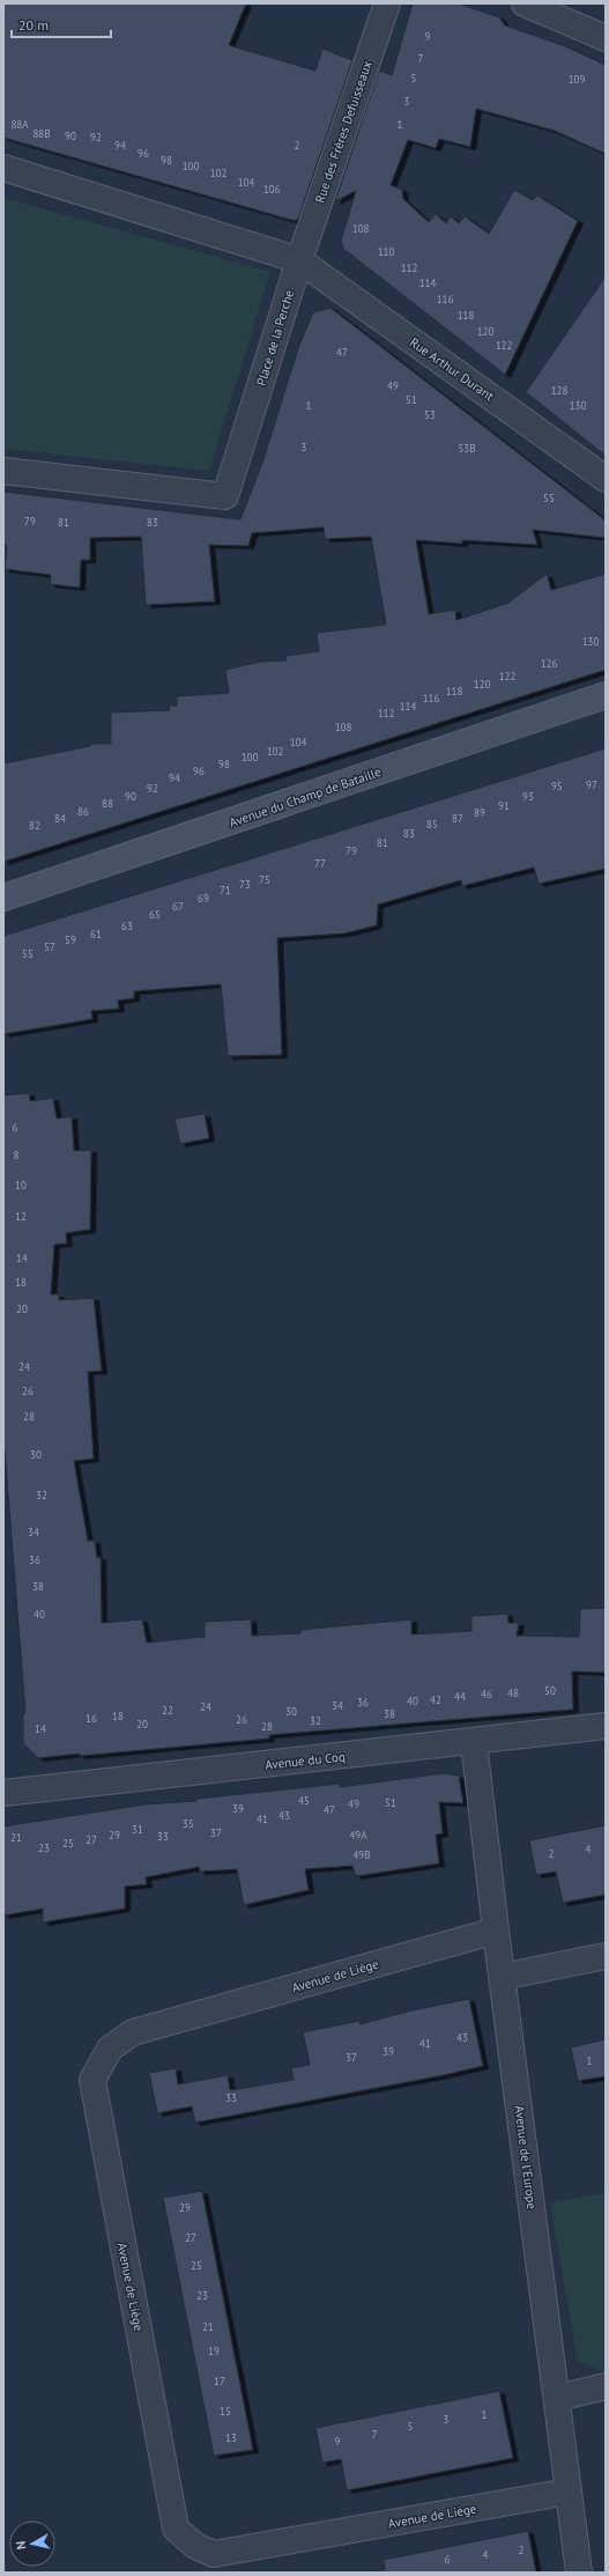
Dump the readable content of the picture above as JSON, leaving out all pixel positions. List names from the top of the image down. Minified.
{"streets":{"street":["Rue des Frères Defuisseaux","Place de la Perche","Rue Arthur Durant","Avenue du Champ de Bataille","Avenue du Coq","Avenue de Liège","Avenue de l'Europe"]},"crossings":[["Rue des Frères Defuisseaux","Place de la Perche"],["Rue des Frères Defuisseaux","Rue Arthur Durant"],["Place de la Perche","Rue Arthur Durant"],["Avenue du Coq","Avenue de l'Europe"],["Avenue de Liège","Avenue de l'Europe"]],"house_numbers":["9","7","5","109","3","88A","1","88B","90","92","94","2","96","98","100","102","104","106","108","110","112","114","116","118","120","122","47","49","128","51","1","130","53","3","53B","55","79","81","83","130","126","122","120","118","116","114","112","108","104","102","100","98","96","94","97","95","92","90","93","88","91","86","89","84","87","85","82","83","81","79","77","75","73","71","69","67","65","63","61","59","57","55","6","8","10","12","14","18","20","24","26","28","30","32","34","36","38","40","50","48","46","44","42","40","36","34","24","22","30","38","18","16","26","32","20","28","14","45","51","49","39","47","43","41","35","31","37","29","49A","33","21","27","25","23","4","2","49B","43","41","39","37","1","33","29","27","25","23","21","19","17","15","1","3","5","7","13","9","2","4","6"],"scale_bar":"20 m","north":"left"}
